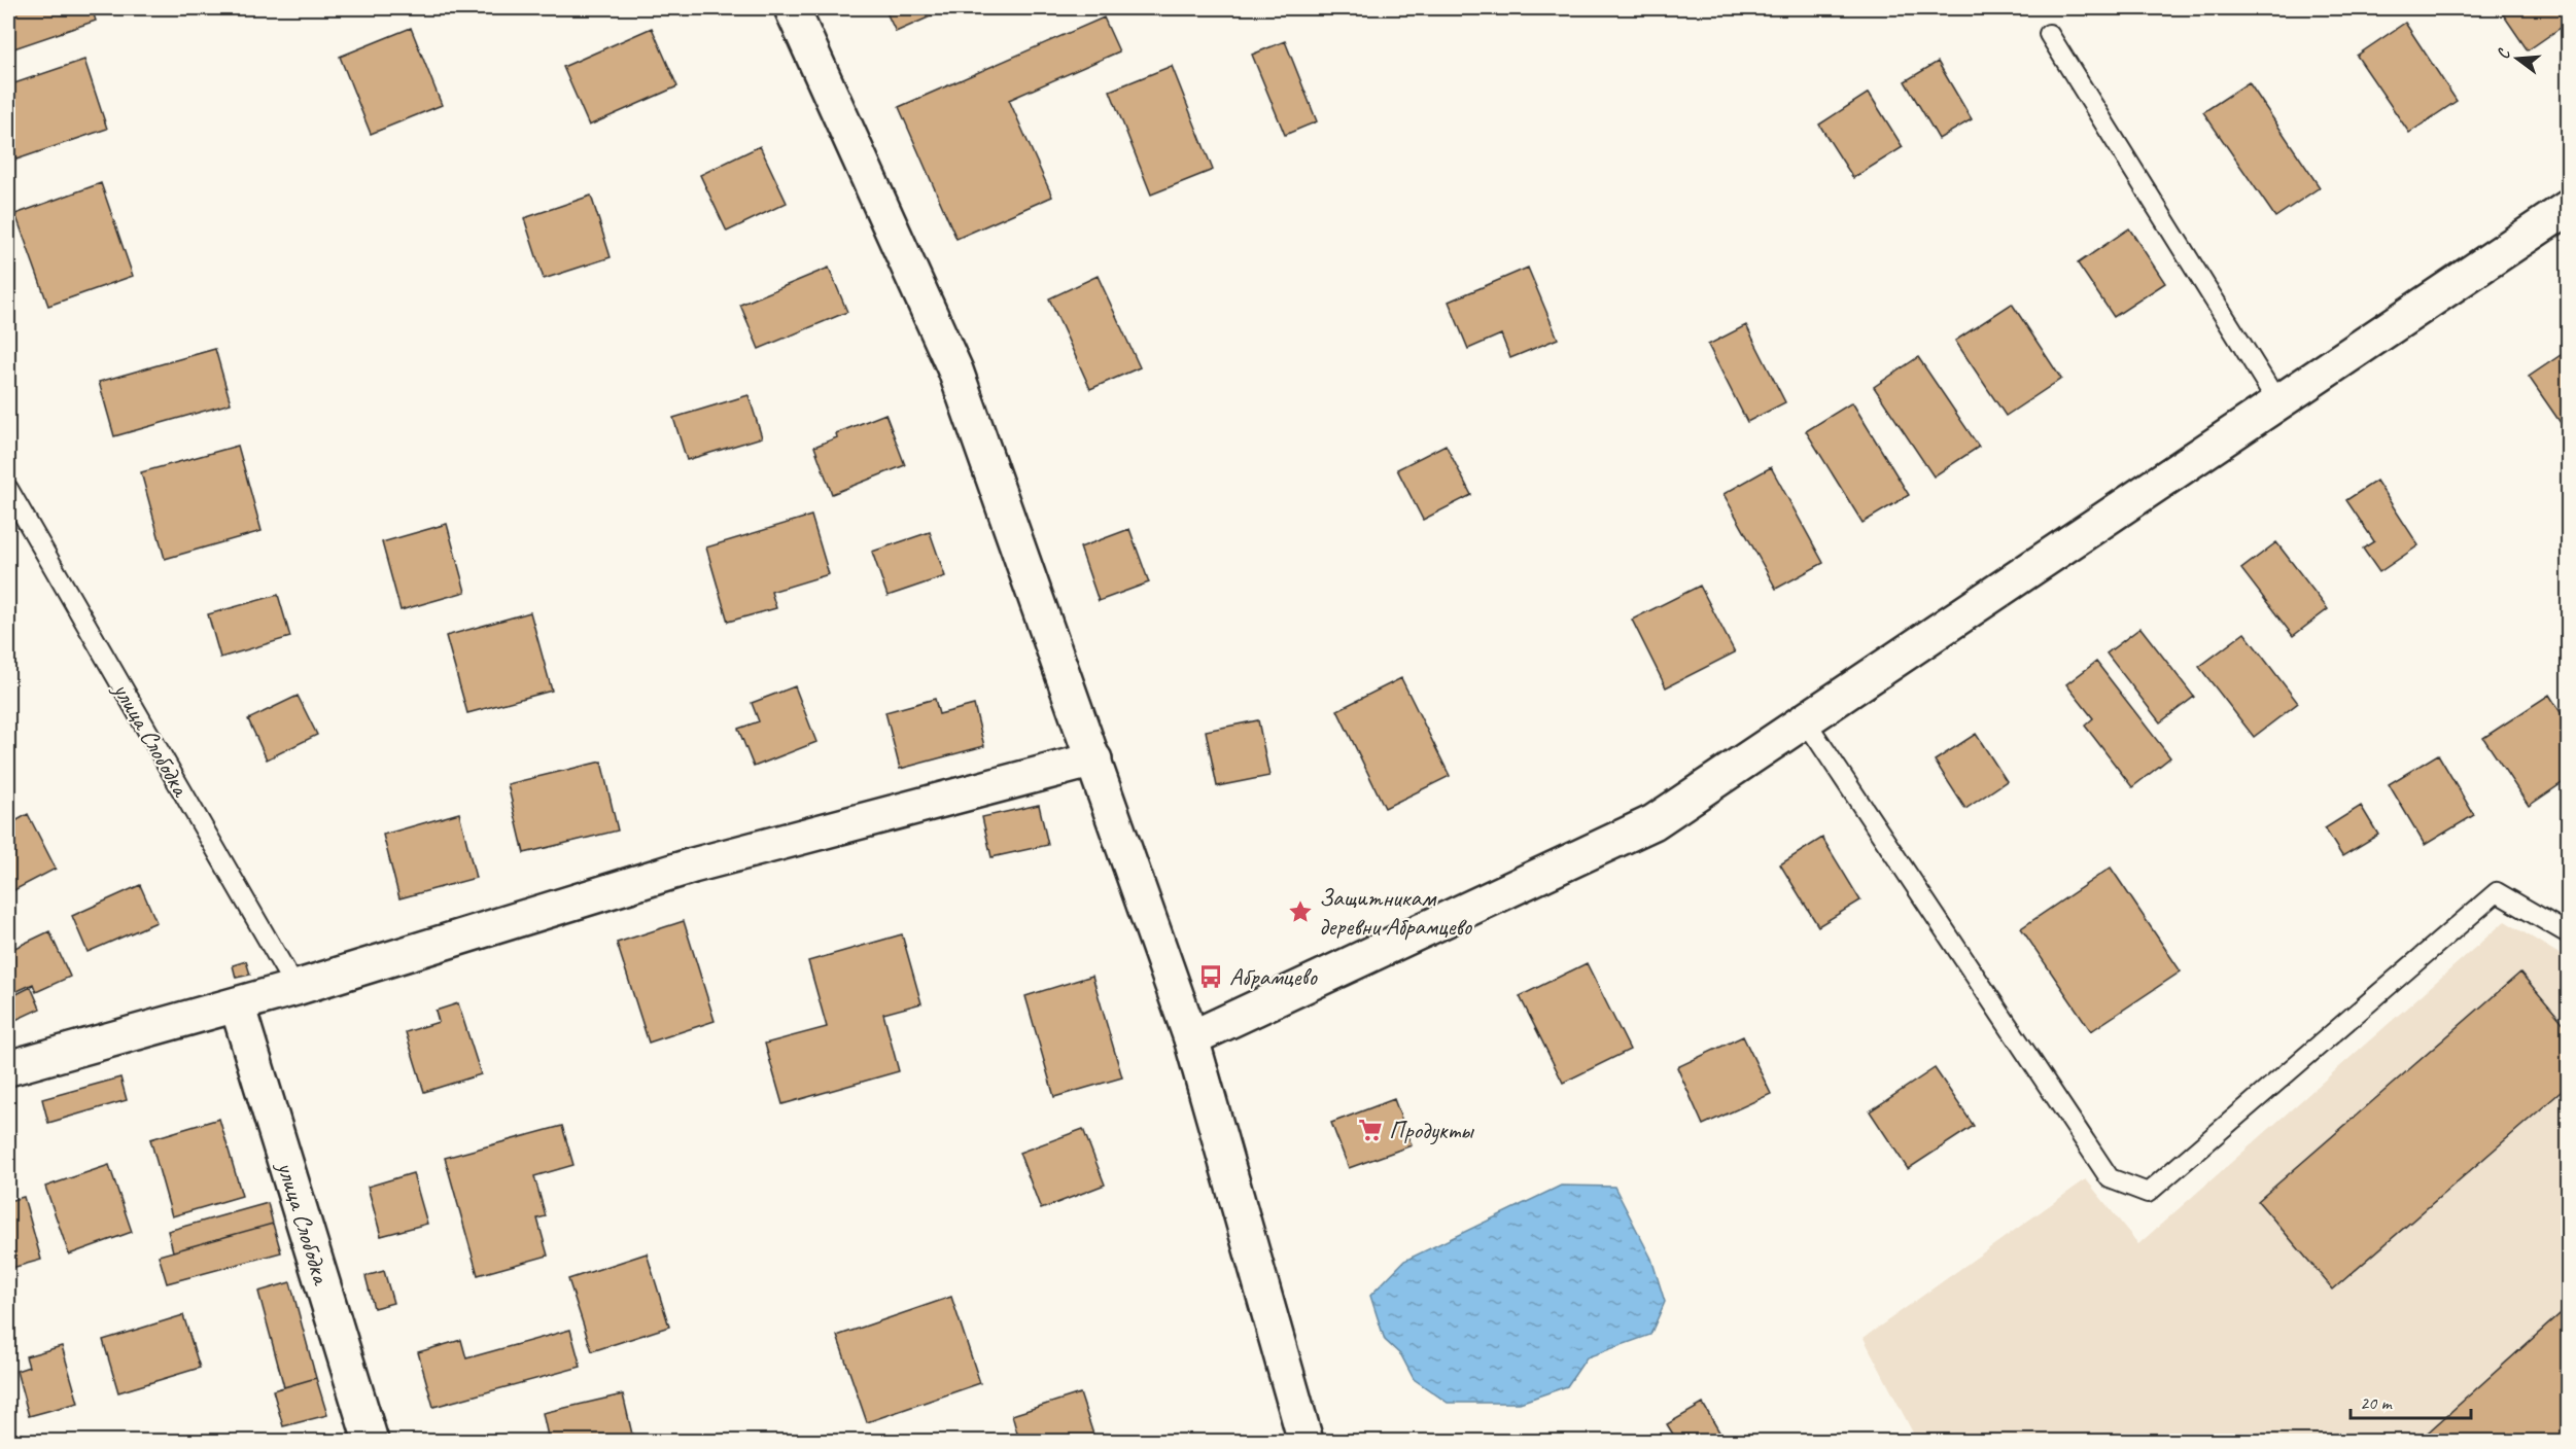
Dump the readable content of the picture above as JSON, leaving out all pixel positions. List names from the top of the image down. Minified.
{"streets":{"street":["улица Слободка"]},"places":{"place":["Защитникам деревни Абрамцево"],"bus stop":["Абрамцево"],"supermarket":["Продукты"]},"scale_bar":"20 m","north":"left"}
